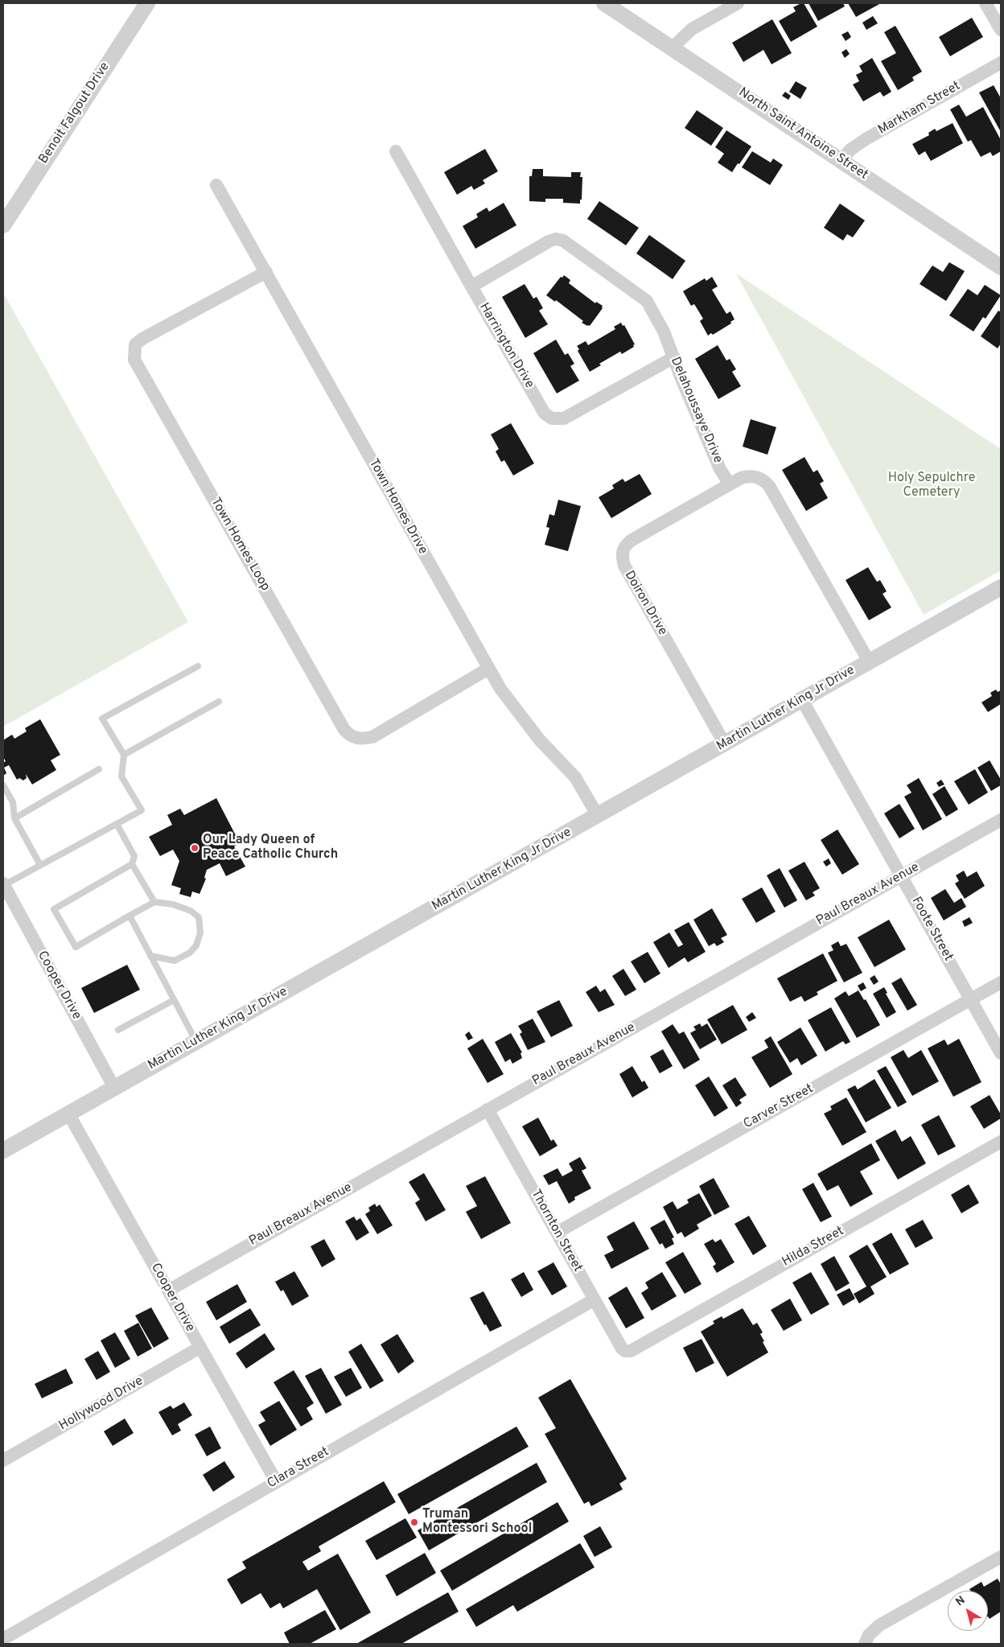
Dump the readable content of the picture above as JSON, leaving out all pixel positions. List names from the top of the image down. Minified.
{"streets":{"street":["Markham Street","Benoit Falgout Drive","North Saint Antoine Street","Harrington Drive","Delahoussaye Drive","Town Homes Drive","Town Homes Loop","Doiron Drive","Martin Luther King Jr Drive","Paul Breaux Avenue","Foote Street","Cooper Drive","Carver Street","Thornton Street","Hilda Street","Hollywood Drive","Clara Street"]},"crossings":[["Markham Street","North Saint Antoine Street"],["Harrington Drive","Delahoussaye Drive"],["Delahoussaye Drive","Doiron Drive"],["Town Homes Drive","Town Homes Loop"],["Town Homes Drive","Martin Luther King Jr Drive"],["Doiron Drive","Martin Luther King Jr Drive"],["Martin Luther King Jr Drive","Foote Street"],["Martin Luther King Jr Drive","Cooper Drive"],["Paul Breaux Avenue","Foote Street"],["Paul Breaux Avenue","Cooper Drive"],["Paul Breaux Avenue","Thornton Street"],["Foote Street","Carver Street"],["Cooper Drive","Hollywood Drive"],["Cooper Drive","Clara Street"],["Carver Street","Thornton Street"],["Thornton Street","Hilda Street"],["Thornton Street","Clara Street"]],"parks":["Holy Sepulchre Cemetery"],"places":["Our Lady Queen of Peace Catholic Church","Truman Montessori School"],"north":"top left"}
